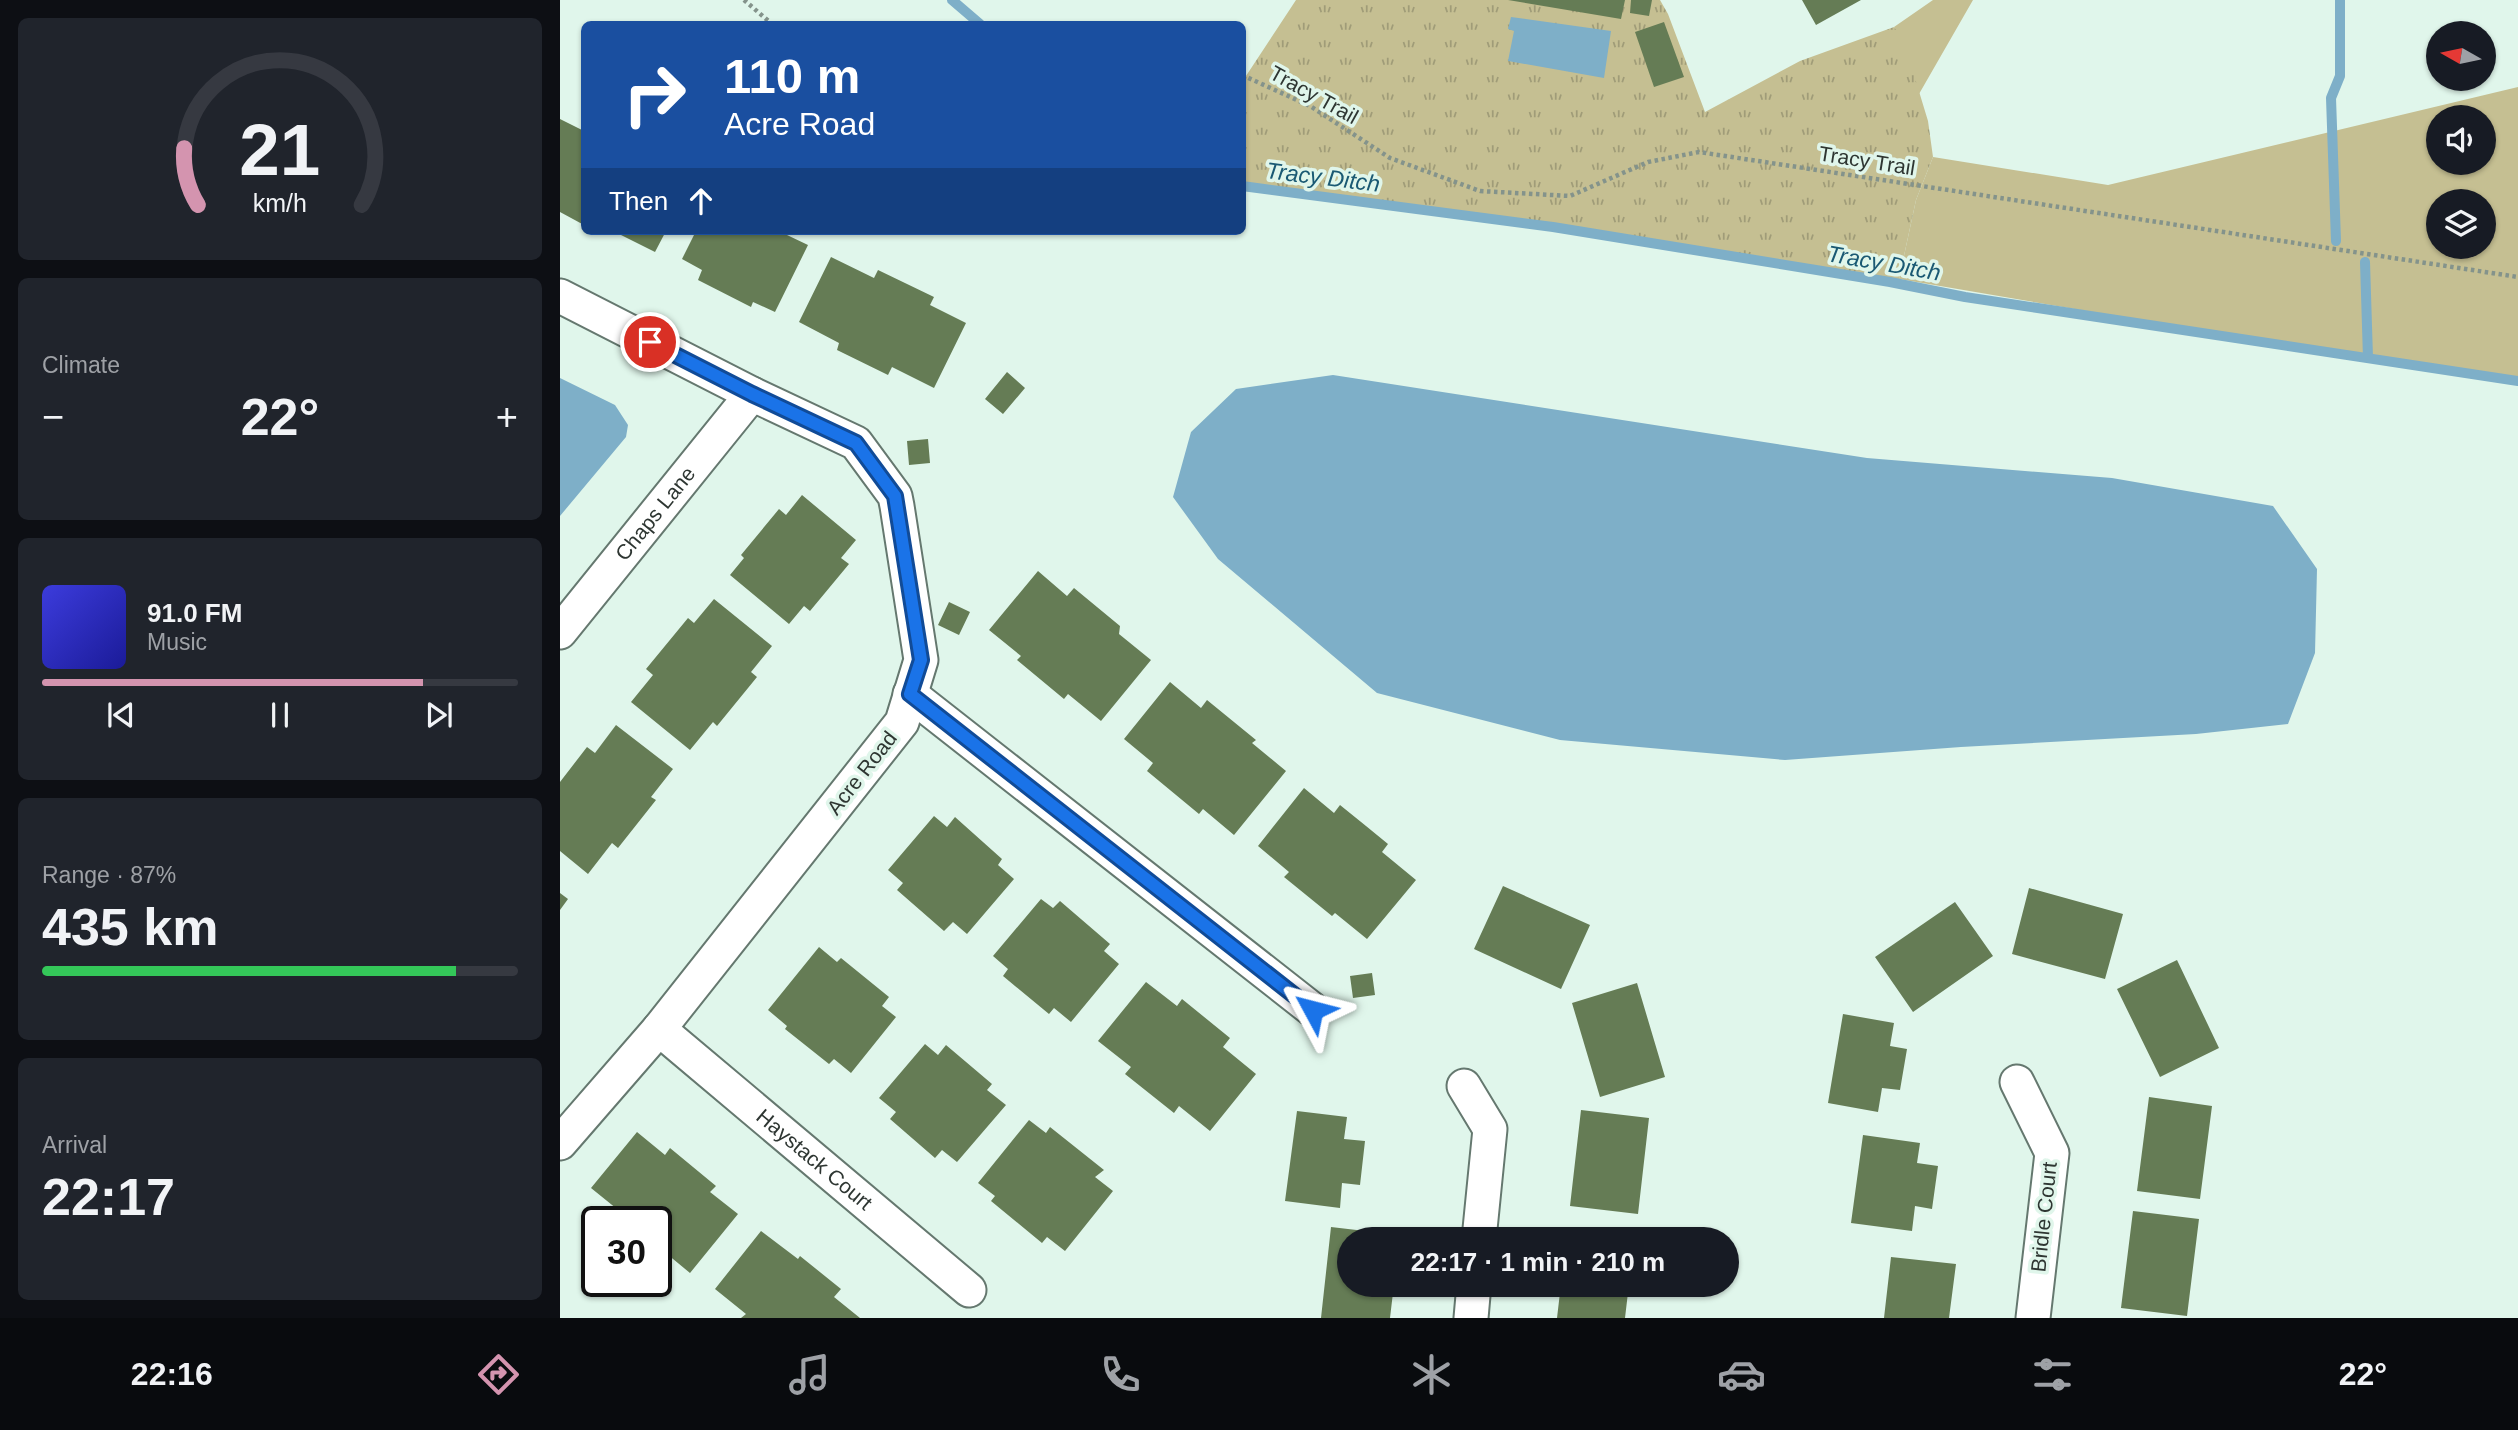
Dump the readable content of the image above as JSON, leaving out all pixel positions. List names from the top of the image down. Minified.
{"streets":{"street":["Chaps Lane","Acre Road","Haystack Court","Bridle Court"],"path":["Tracy Trail"]},"crossings":[["Chaps Lane","Acre Road"],["Acre Road","Haystack Court"]],"water":["Tracy Ditch"],"north":"left","page":{"turn":["110 m","Acre Road"],"then":"Then","tile":["Climate",["Range · 87%","435 km"],["Arrival","22:17"]],"heat":["−","22°","+"],"song":["91.0 FM","Music"],"limit":"30","trip":"22:17 · 1 min · 210 m","tabs":["22:16","22°"],"gauge":["21","km/h"]}}
